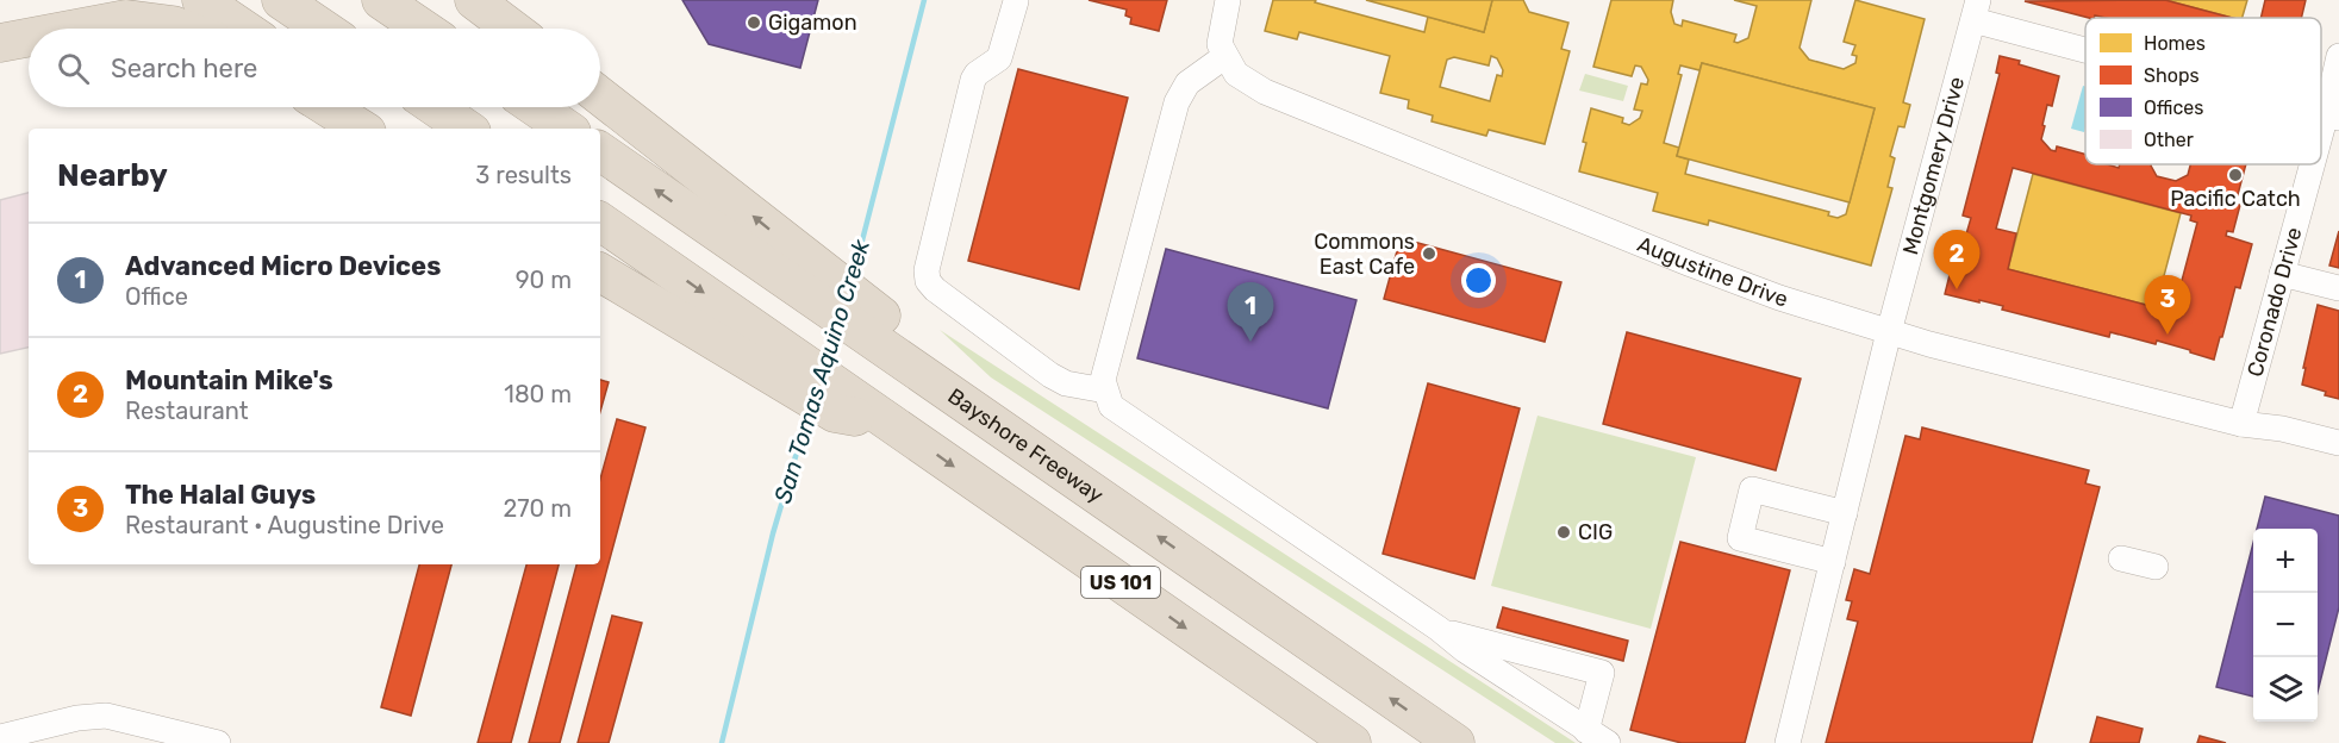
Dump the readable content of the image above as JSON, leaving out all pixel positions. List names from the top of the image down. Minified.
{"streets":{"highway":["Bayshore Freeway","US 101"],"street":["Montgomery Drive","Augustine Drive","Coronado Drive"]},"crossings":[["Montgomery Drive","Augustine Drive"],["Augustine Drive","Coronado Drive"]],"water":["San Tomas Aquino Creek"],"places":["Gigamon","Pacific Catch","Commons East Cafe","CIG"],"legend":["Homes","Shops","Offices","Other"],"page":{"search":"Search here","heading":["Nearby","3 results"],"list":[{"mark":"1","name":"Advanced Micro Devices","note":"Office","value":"90 m"},{"mark":"2","name":"Mountain Mike's","note":"Restaurant","value":"180 m"},{"mark":"3","name":"The Halal Guys","note":"Restaurant · Augustine Drive","value":"270 m"}],"pins":["2","3","1"],"map_buttons":["+","−"]}}
